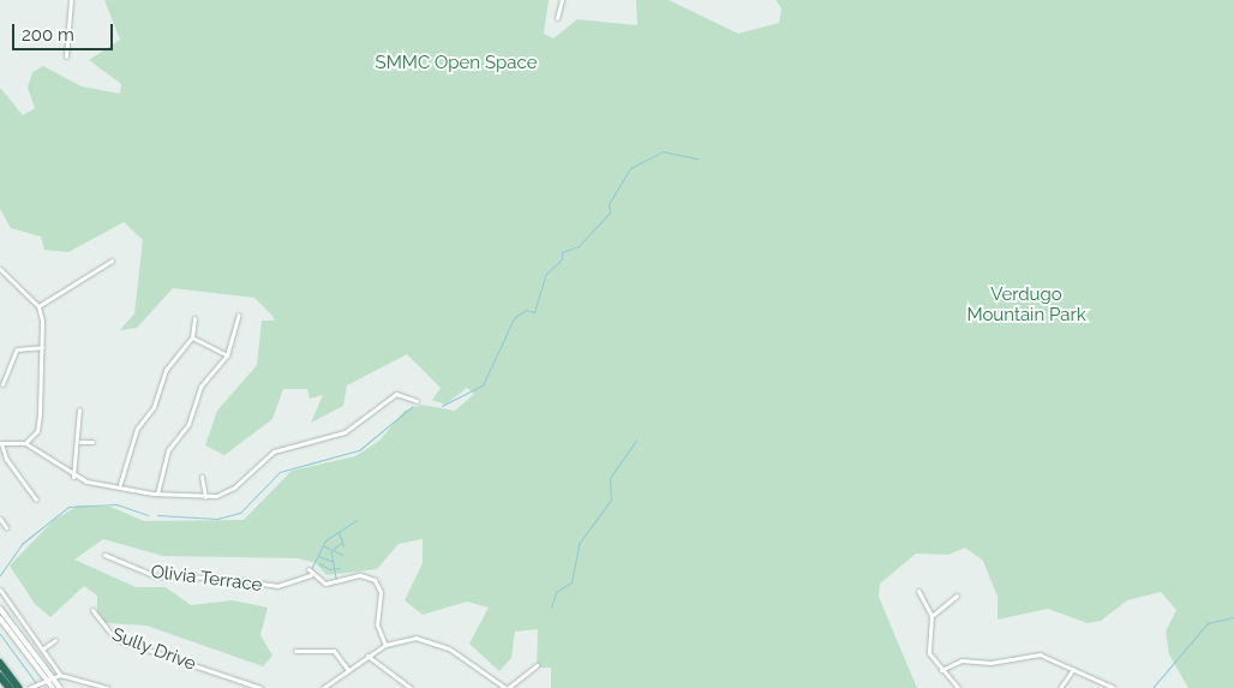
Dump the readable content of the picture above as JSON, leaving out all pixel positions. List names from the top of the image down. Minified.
{"streets":{"street":["Olivia Terrace","Sully Drive"]},"parks":["SMMC Open Space","Verdugo Mountain Park"],"scale_bar":"200 m"}
